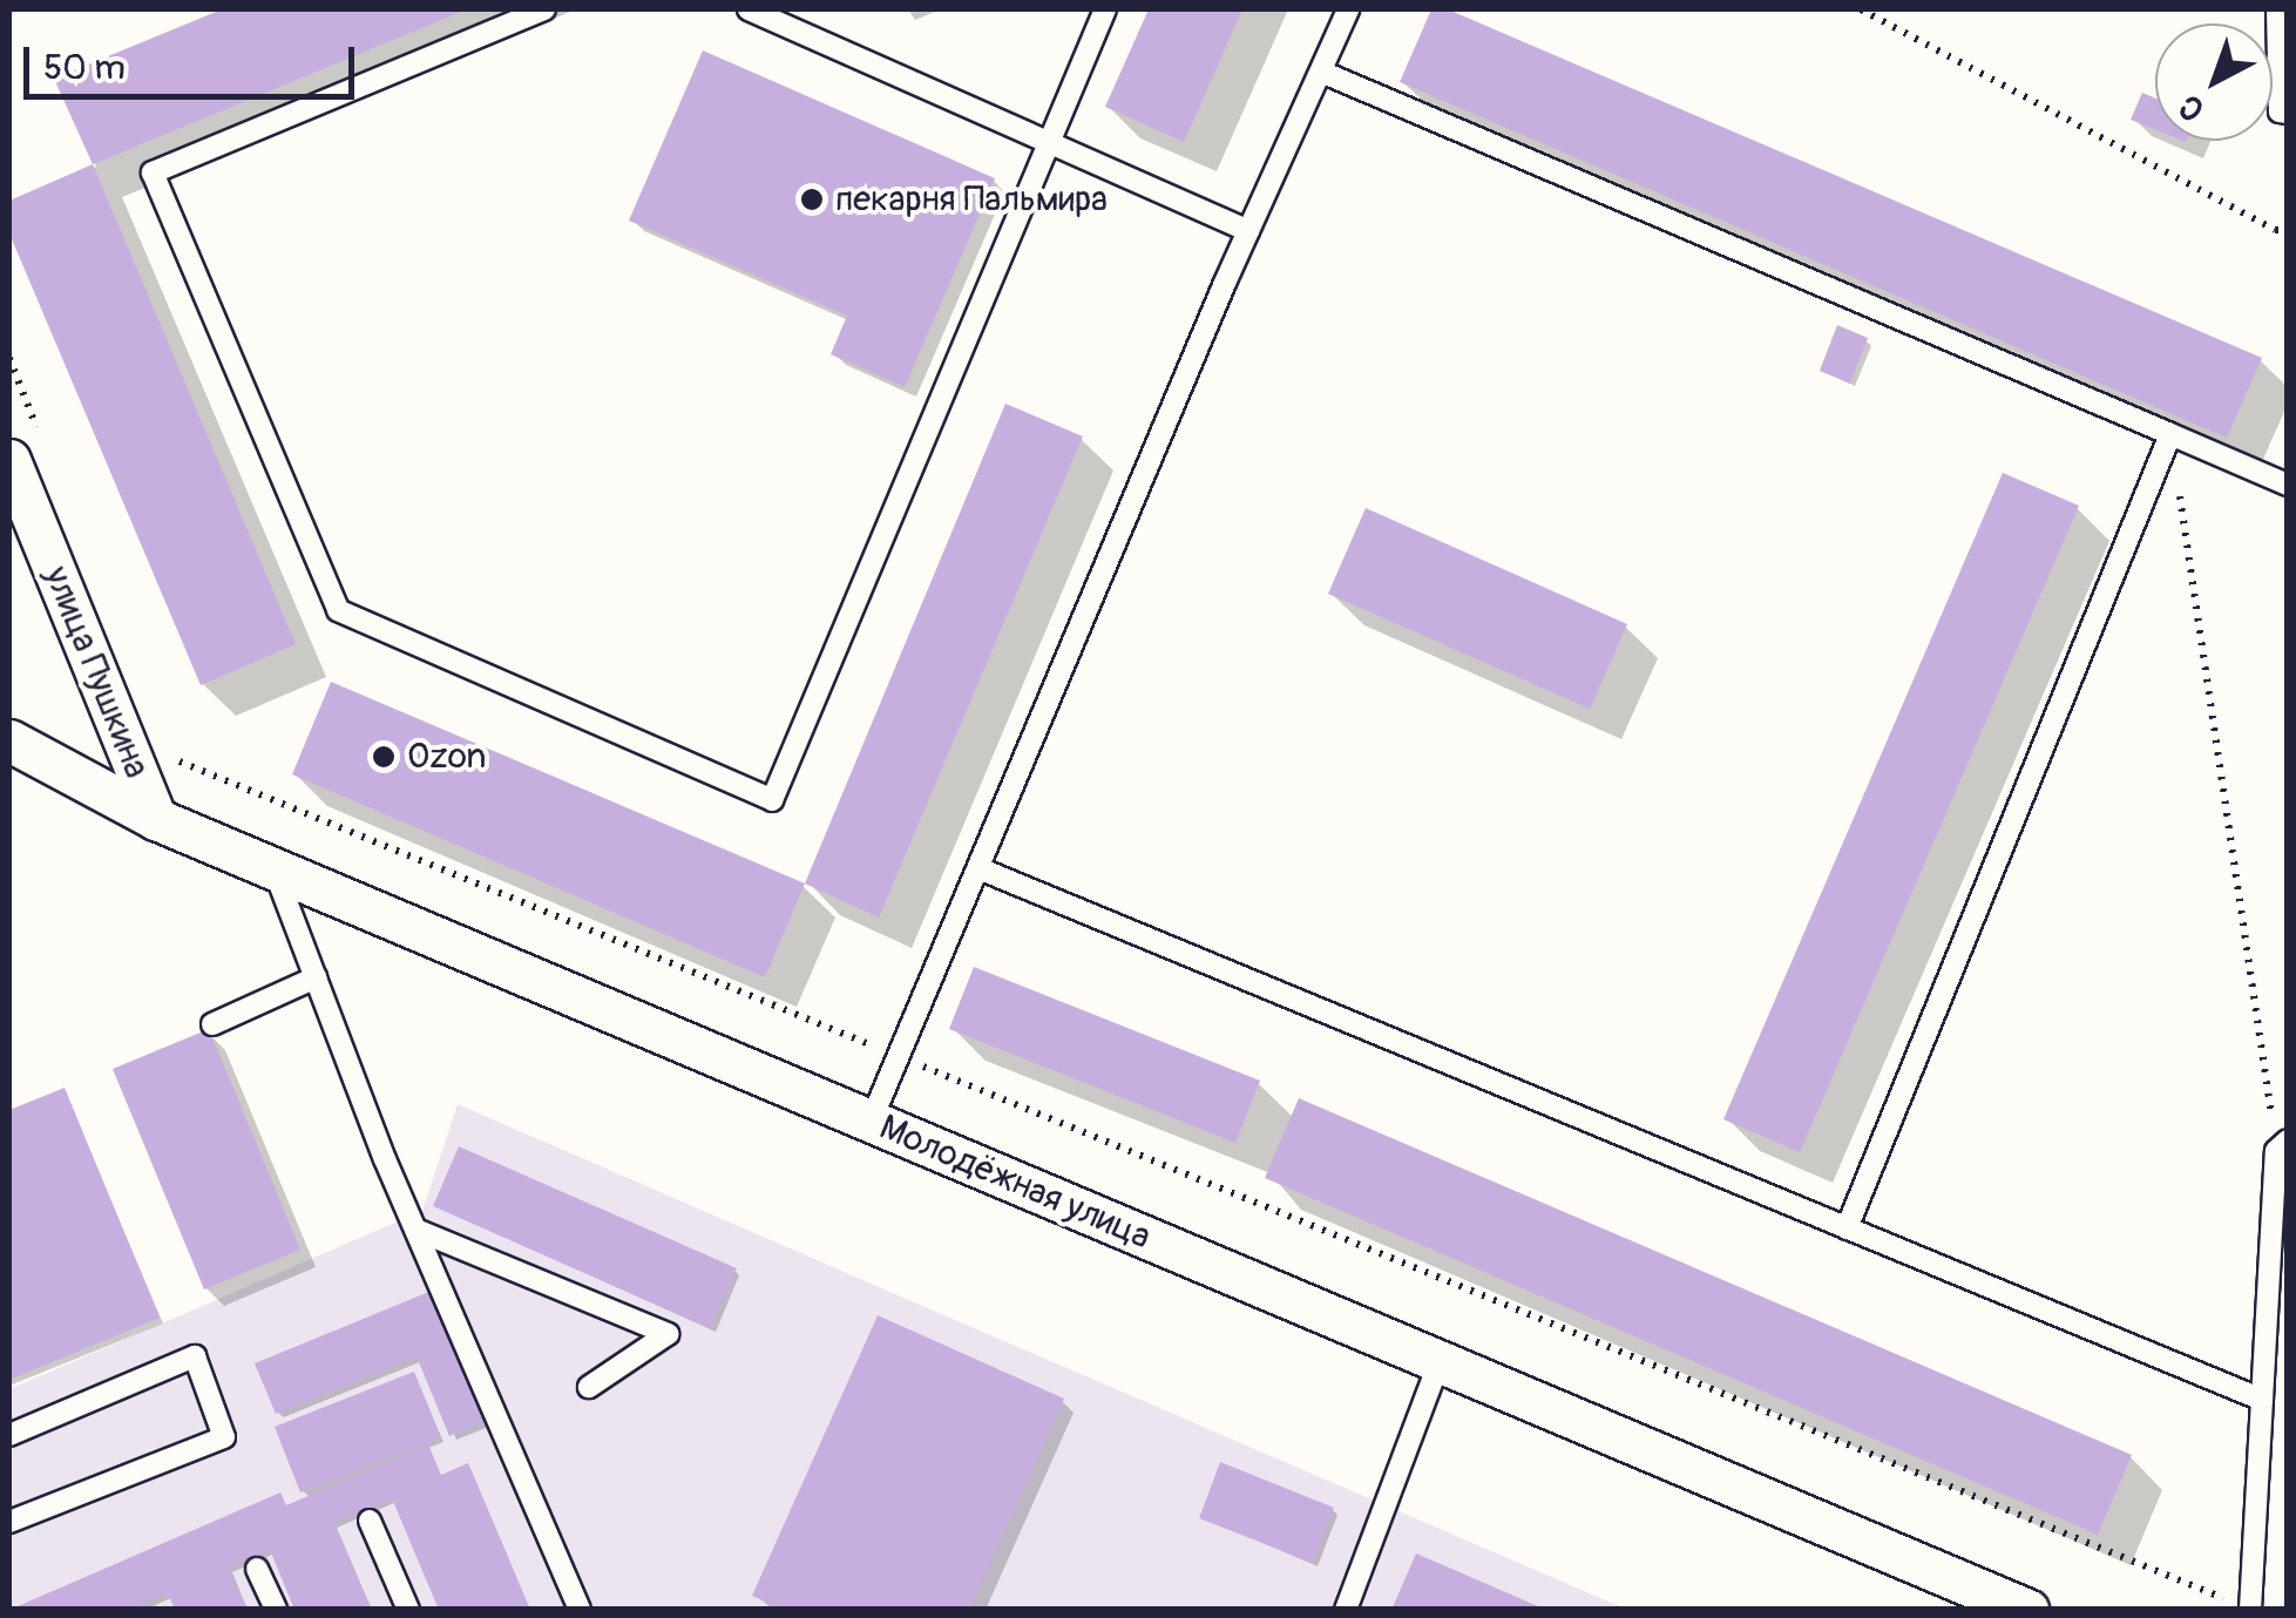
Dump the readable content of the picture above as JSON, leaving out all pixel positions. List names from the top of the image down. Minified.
{"streets":{"street":["улица Пушкина","Молодёжная улица"]},"crossings":[["улица Пушкина","Молодёжная улица"]],"places":["пекарня Пальмира","Ozon"],"scale_bar":"50 m","north":"bottom left"}
